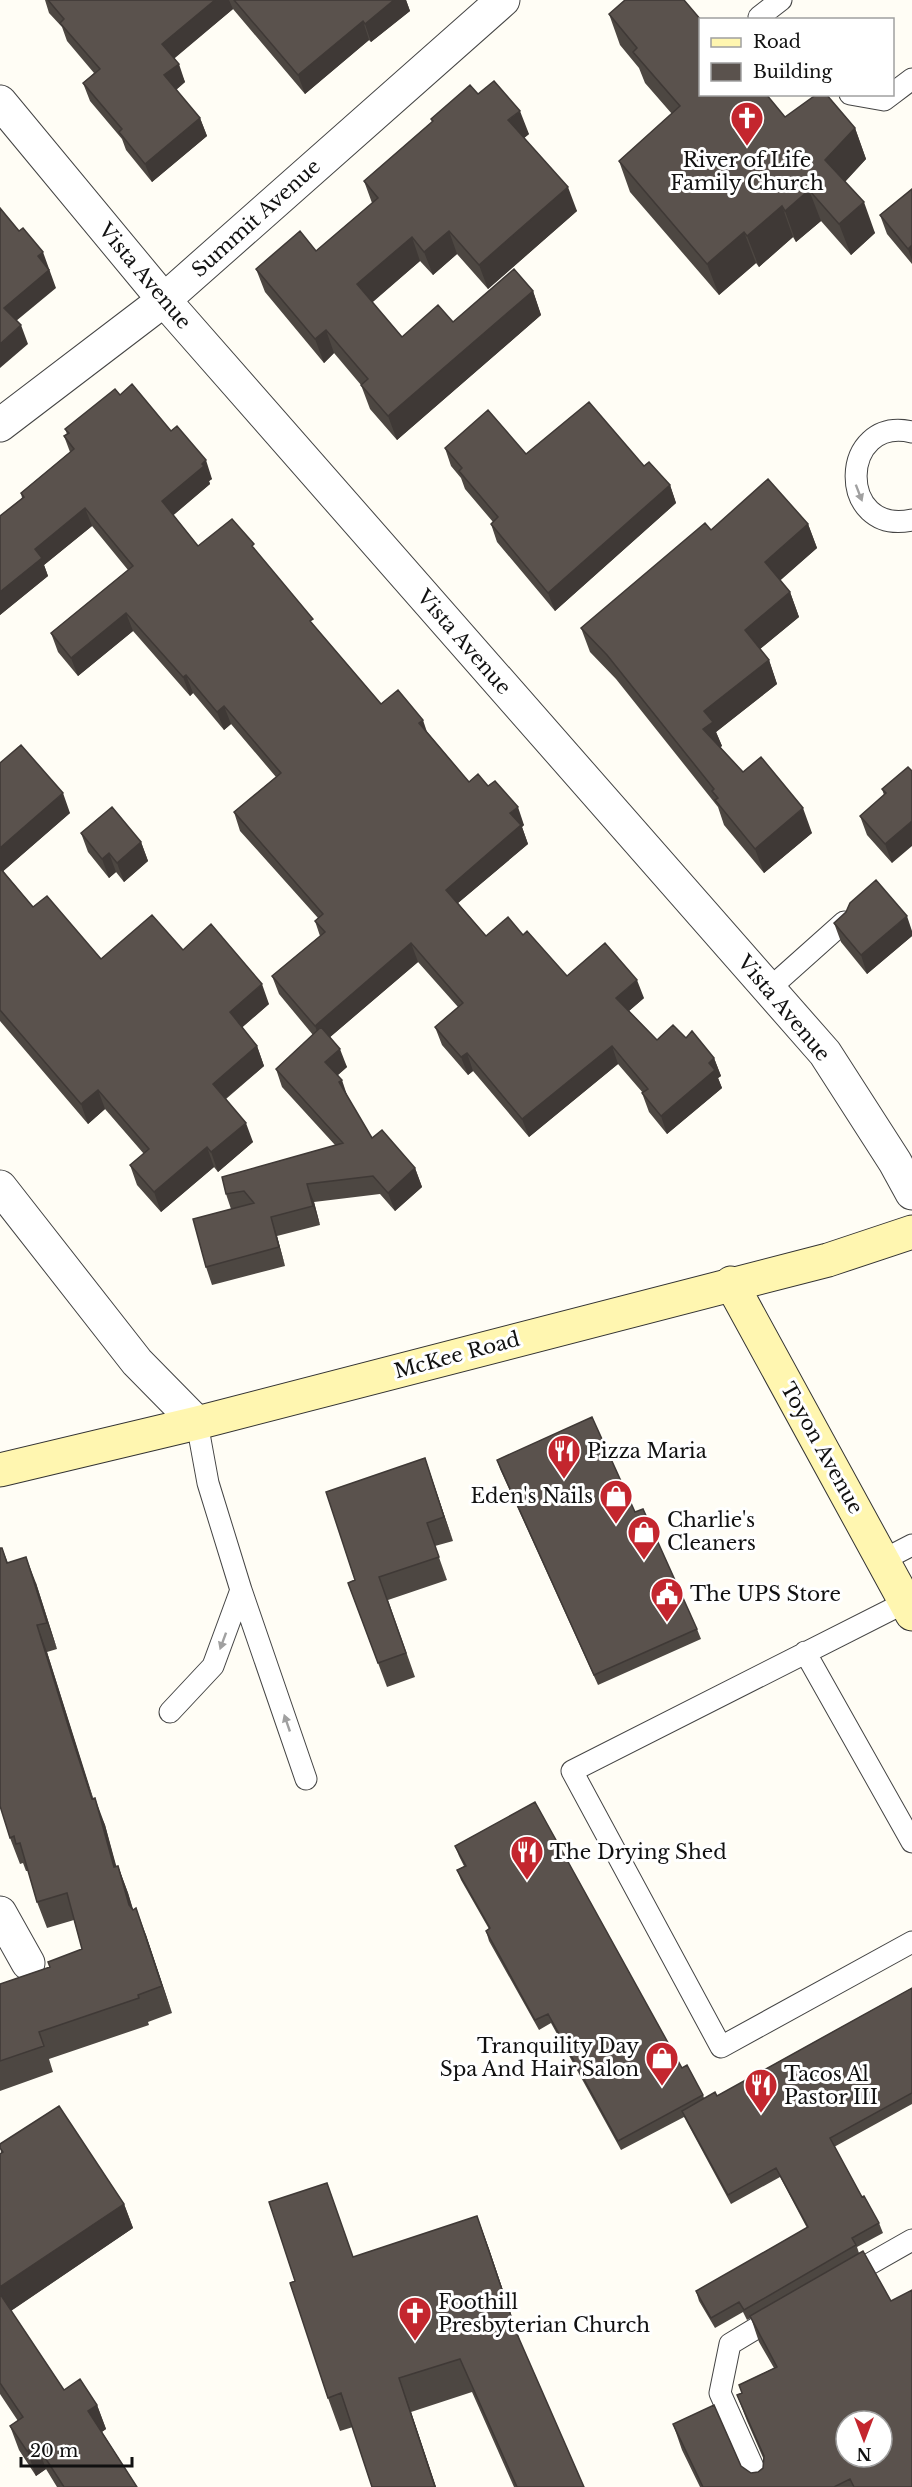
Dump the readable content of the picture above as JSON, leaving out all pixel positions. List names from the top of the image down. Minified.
{"streets":{"street":["Summit Avenue","Vista Avenue","McKee Road","Toyon Avenue"]},"crossings":[["Summit Avenue","Vista Avenue"],["McKee Road","Toyon Avenue"]],"places":{"church":["River of Life Family Church","Foothill Presbyterian Church"],"restaurant":["Pizza Maria","The Drying Shed","Tacos Al Pastor III"],"shop":["Eden's Nails","Charlie's Cleaners","Tranquility Day Spa And Hair Salon"],"public building":["The UPS Store"]},"legend":["Road","Building"],"scale_bar":"20 m","north":"bottom"}
